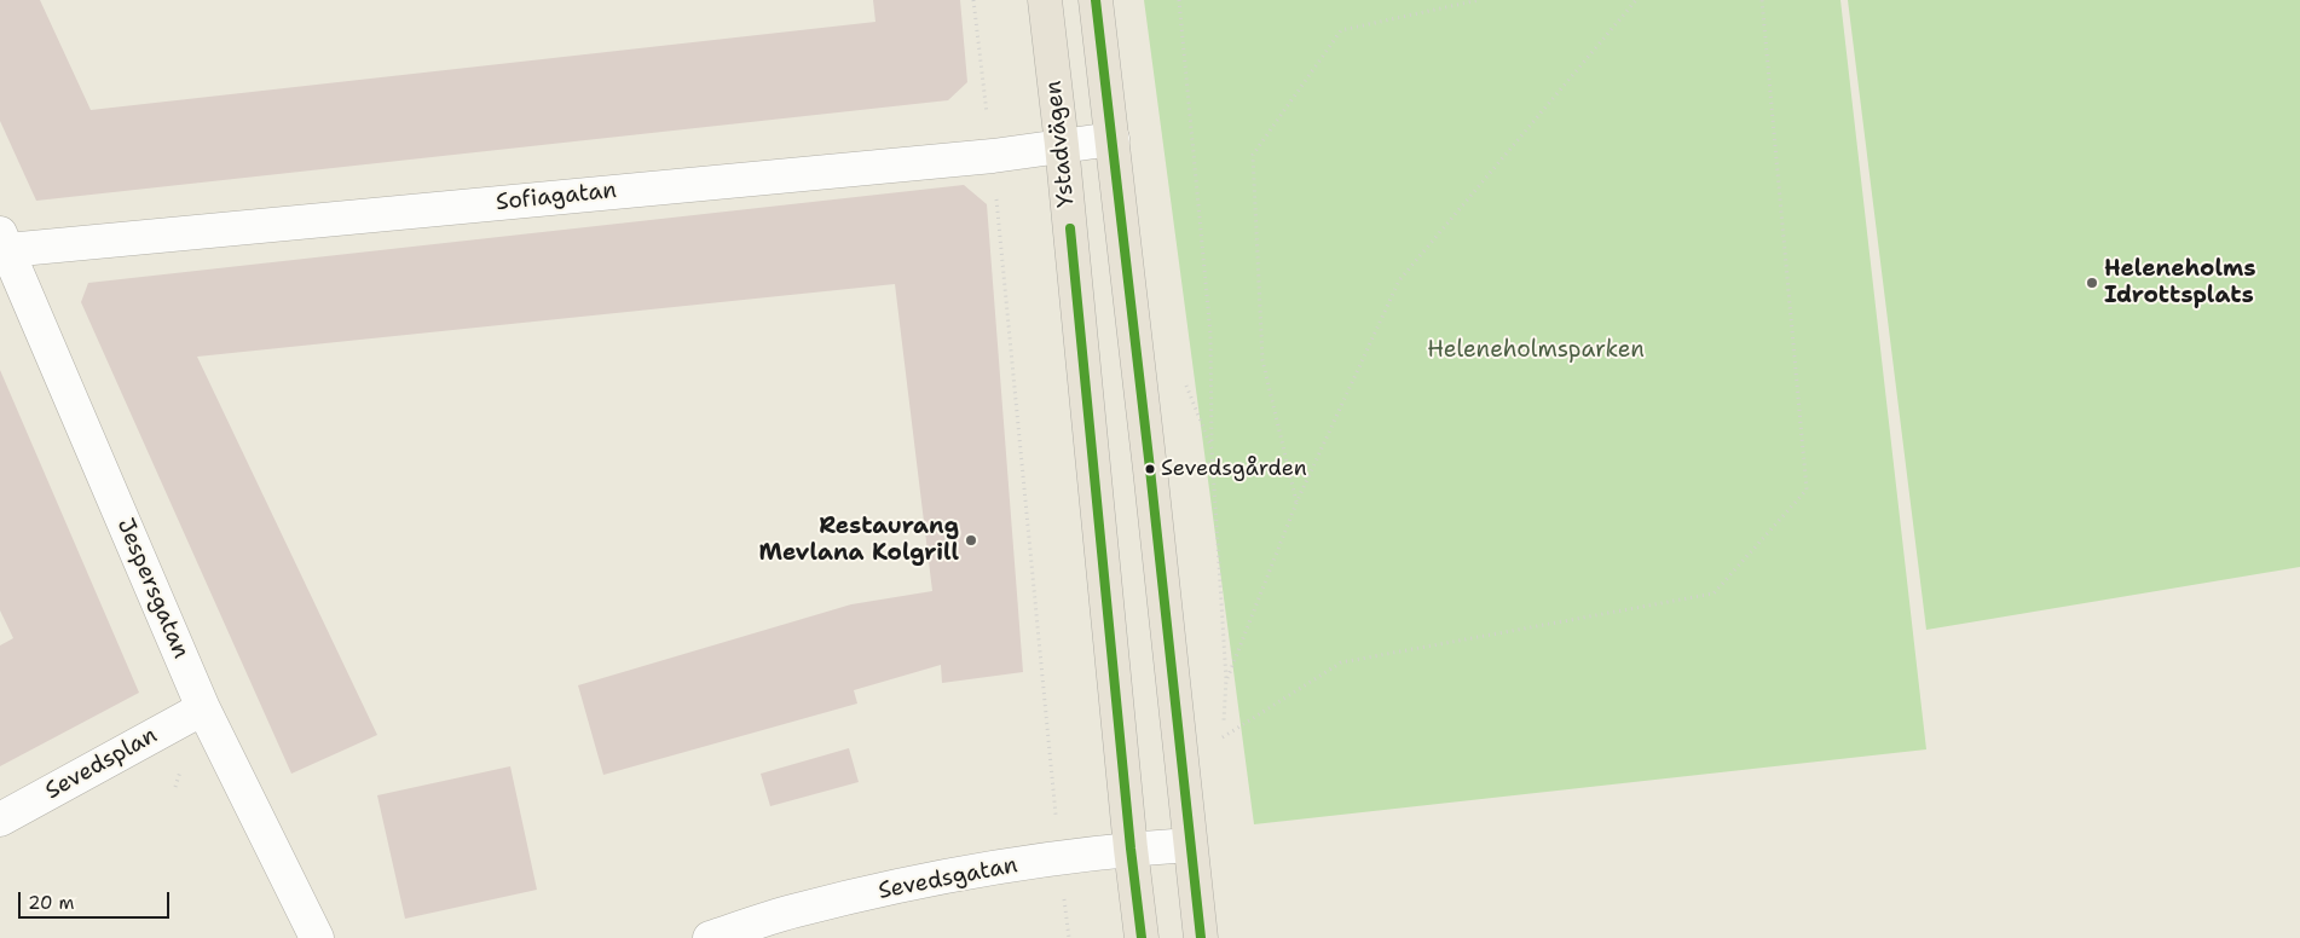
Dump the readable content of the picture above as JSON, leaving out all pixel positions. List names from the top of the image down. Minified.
{"streets":{"main road":["Ystadvägen"],"street":["Sofiagatan","Jespersgatan","Sevedsplan","Sevedsgatan"]},"crossings":[["Ystadvägen","Sofiagatan"],["Ystadvägen","Sevedsgatan"],["Sofiagatan","Jespersgatan"],["Jespersgatan","Sevedsplan"]],"parks":["Heleneholmsparken"],"places":["Heleneholms Idrottsplats","Sevedsgården","Restaurang Mevlana Kolgrill"],"scale_bar":"20 m"}
